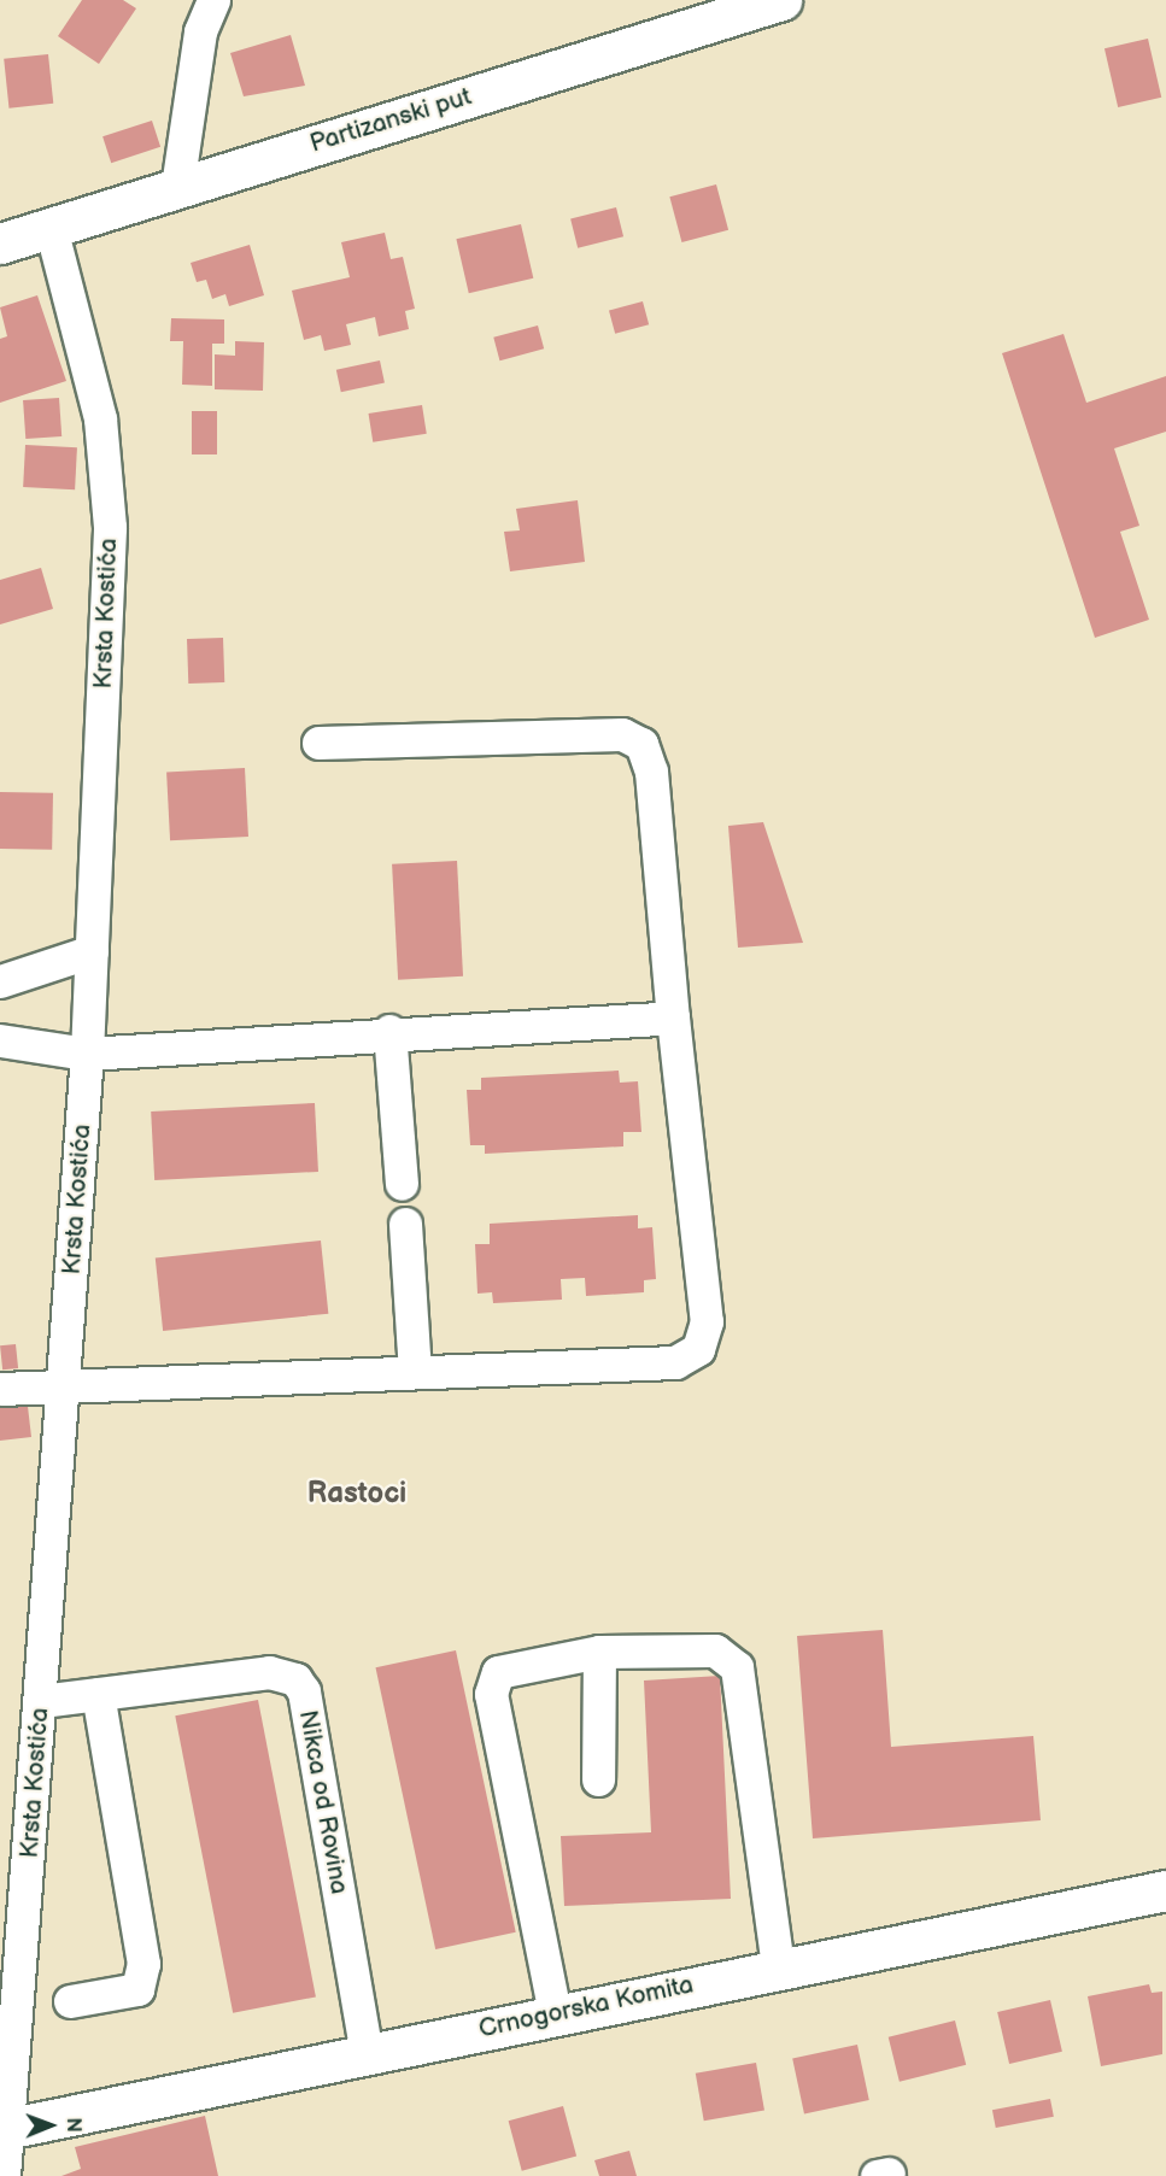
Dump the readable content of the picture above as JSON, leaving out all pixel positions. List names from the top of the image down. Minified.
{"streets":{"street":["Partizanski put","Krsta Kostića","Nikca od Rovina","Crnogorska Komita"]},"crossings":[["Partizanski put","Krsta Kostića"],["Krsta Kostića","Nikca od Rovina"],["Krsta Kostića","Crnogorska Komita"],["Nikca od Rovina","Crnogorska Komita"]],"districts":["Rastoci"],"north":"right"}
